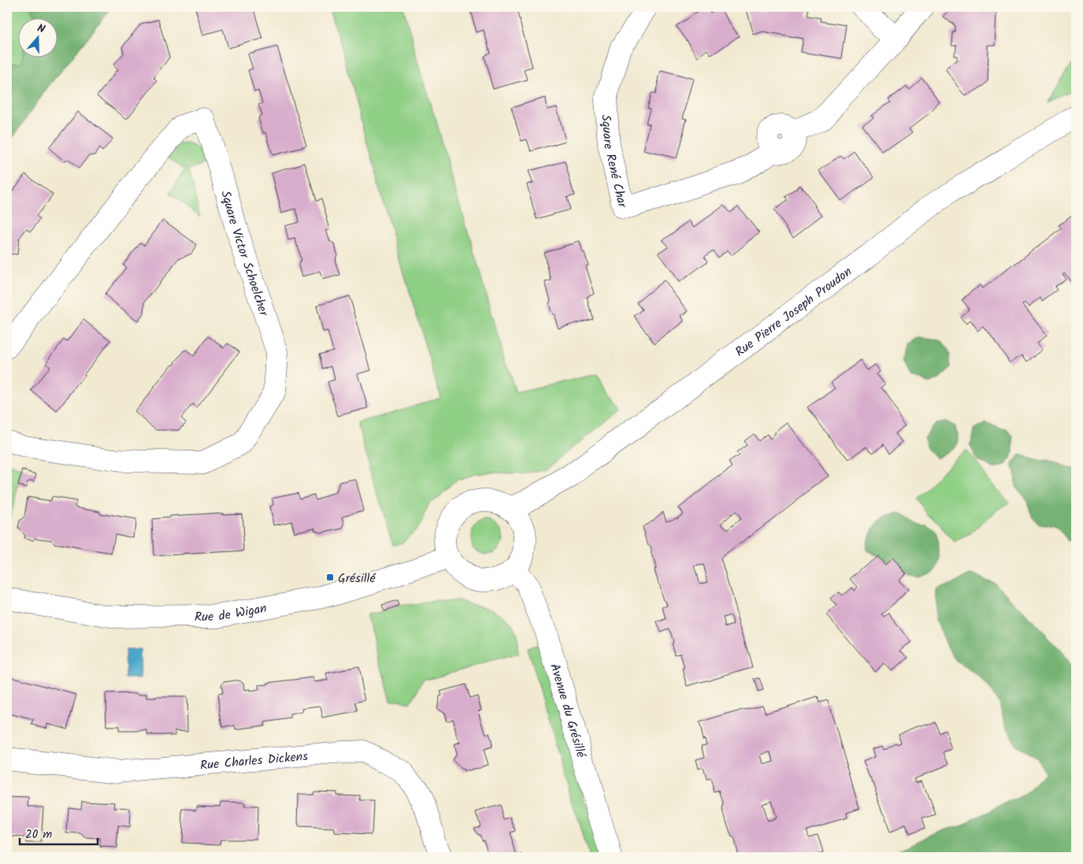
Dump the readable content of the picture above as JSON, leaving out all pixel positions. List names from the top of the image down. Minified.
{"streets":{"street":["Square René Char","Square Victor Schoelcher","Rue Pierre Joseph Proudon","Rue de Wigan","Avenue du Grésillé","Rue Charles Dickens"]},"crossings":[["Rue Pierre Joseph Proudon","Rue de Wigan"],["Rue Pierre Joseph Proudon","Avenue du Grésillé"],["Rue de Wigan","Avenue du Grésillé"]],"places":{"transit":["Grésillé"]},"scale_bar":"20 m","north":"top"}
